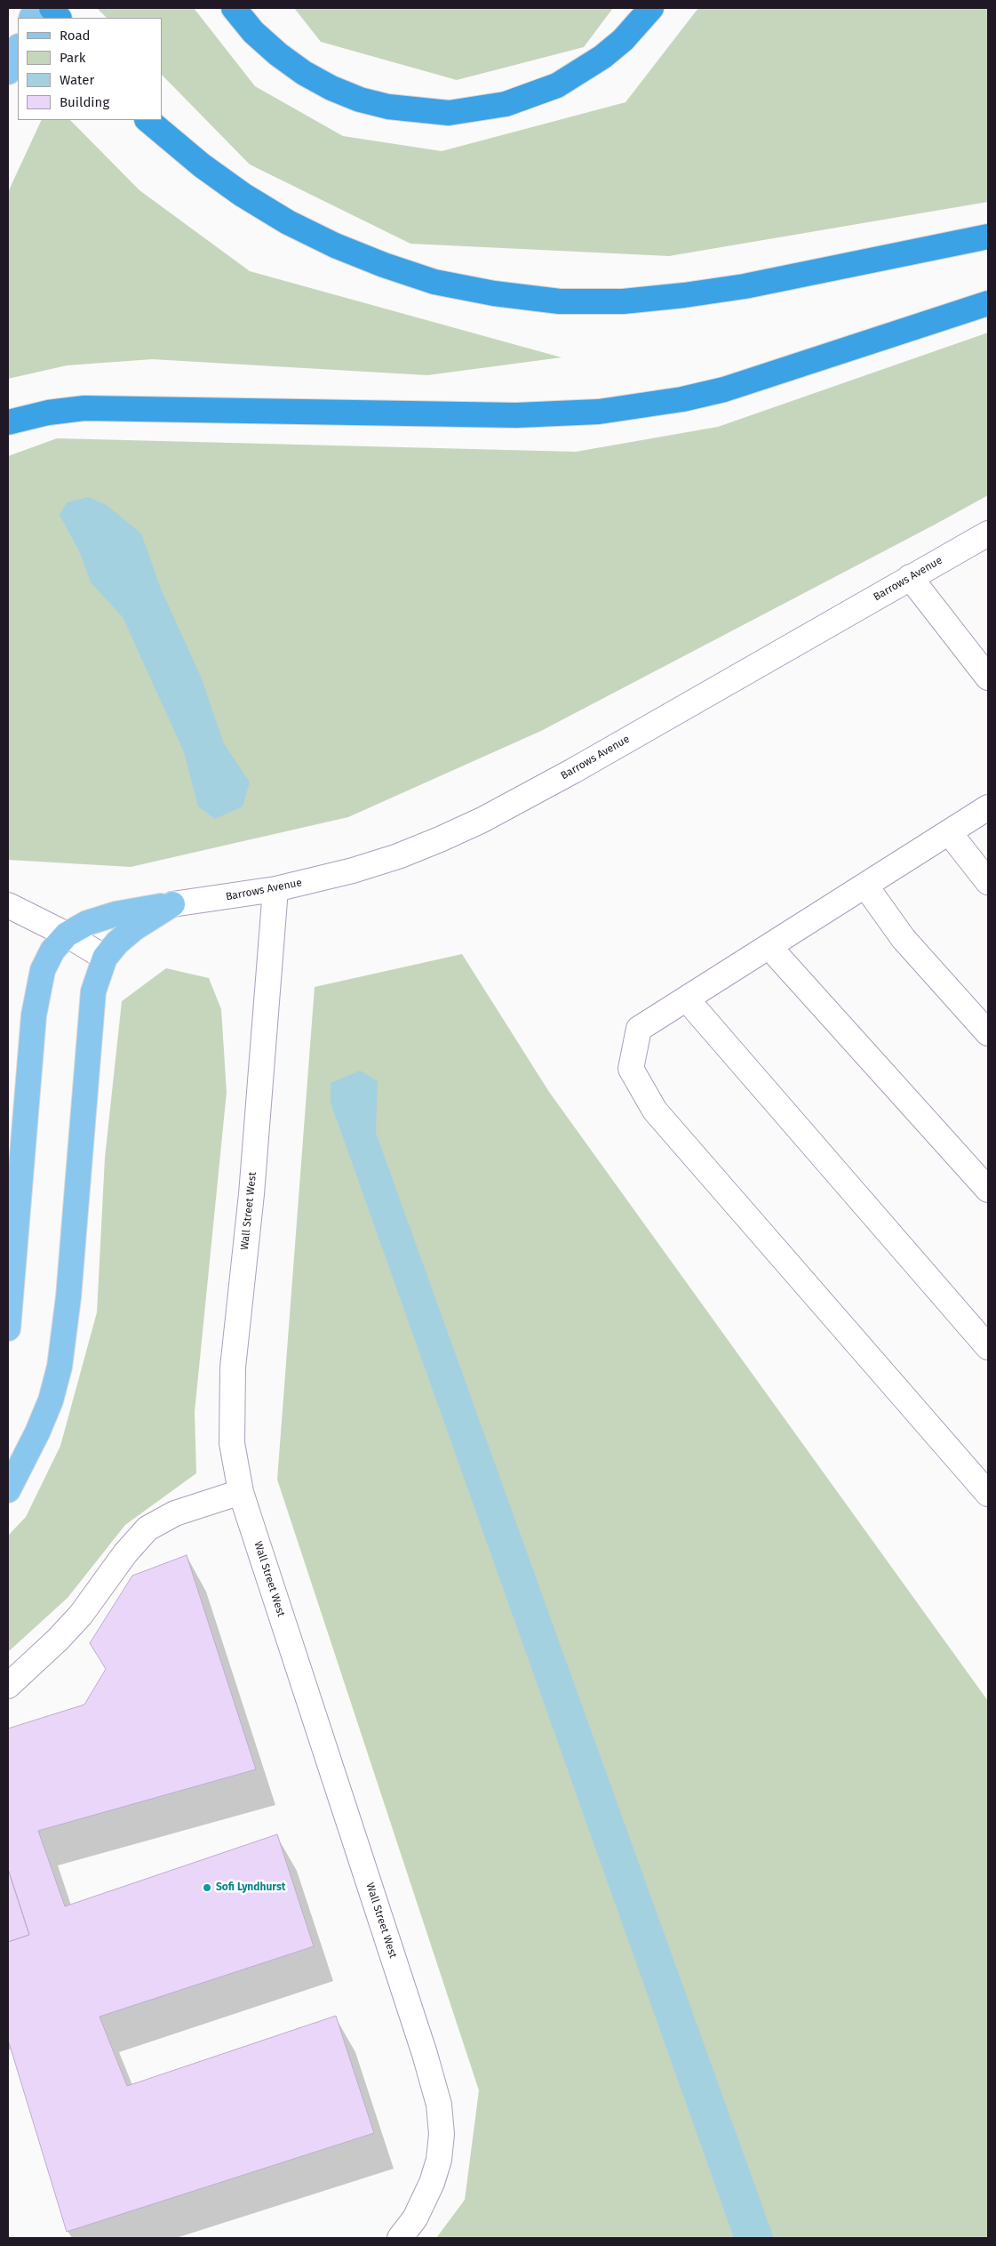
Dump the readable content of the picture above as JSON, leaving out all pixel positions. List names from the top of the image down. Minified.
{"streets":{"street":["Barrows Avenue","Wall Street West"]},"crossings":[["Barrows Avenue","Wall Street West"]],"places":["Sofi Lyndhurst"],"legend":["Road","Park","Water","Building"]}
